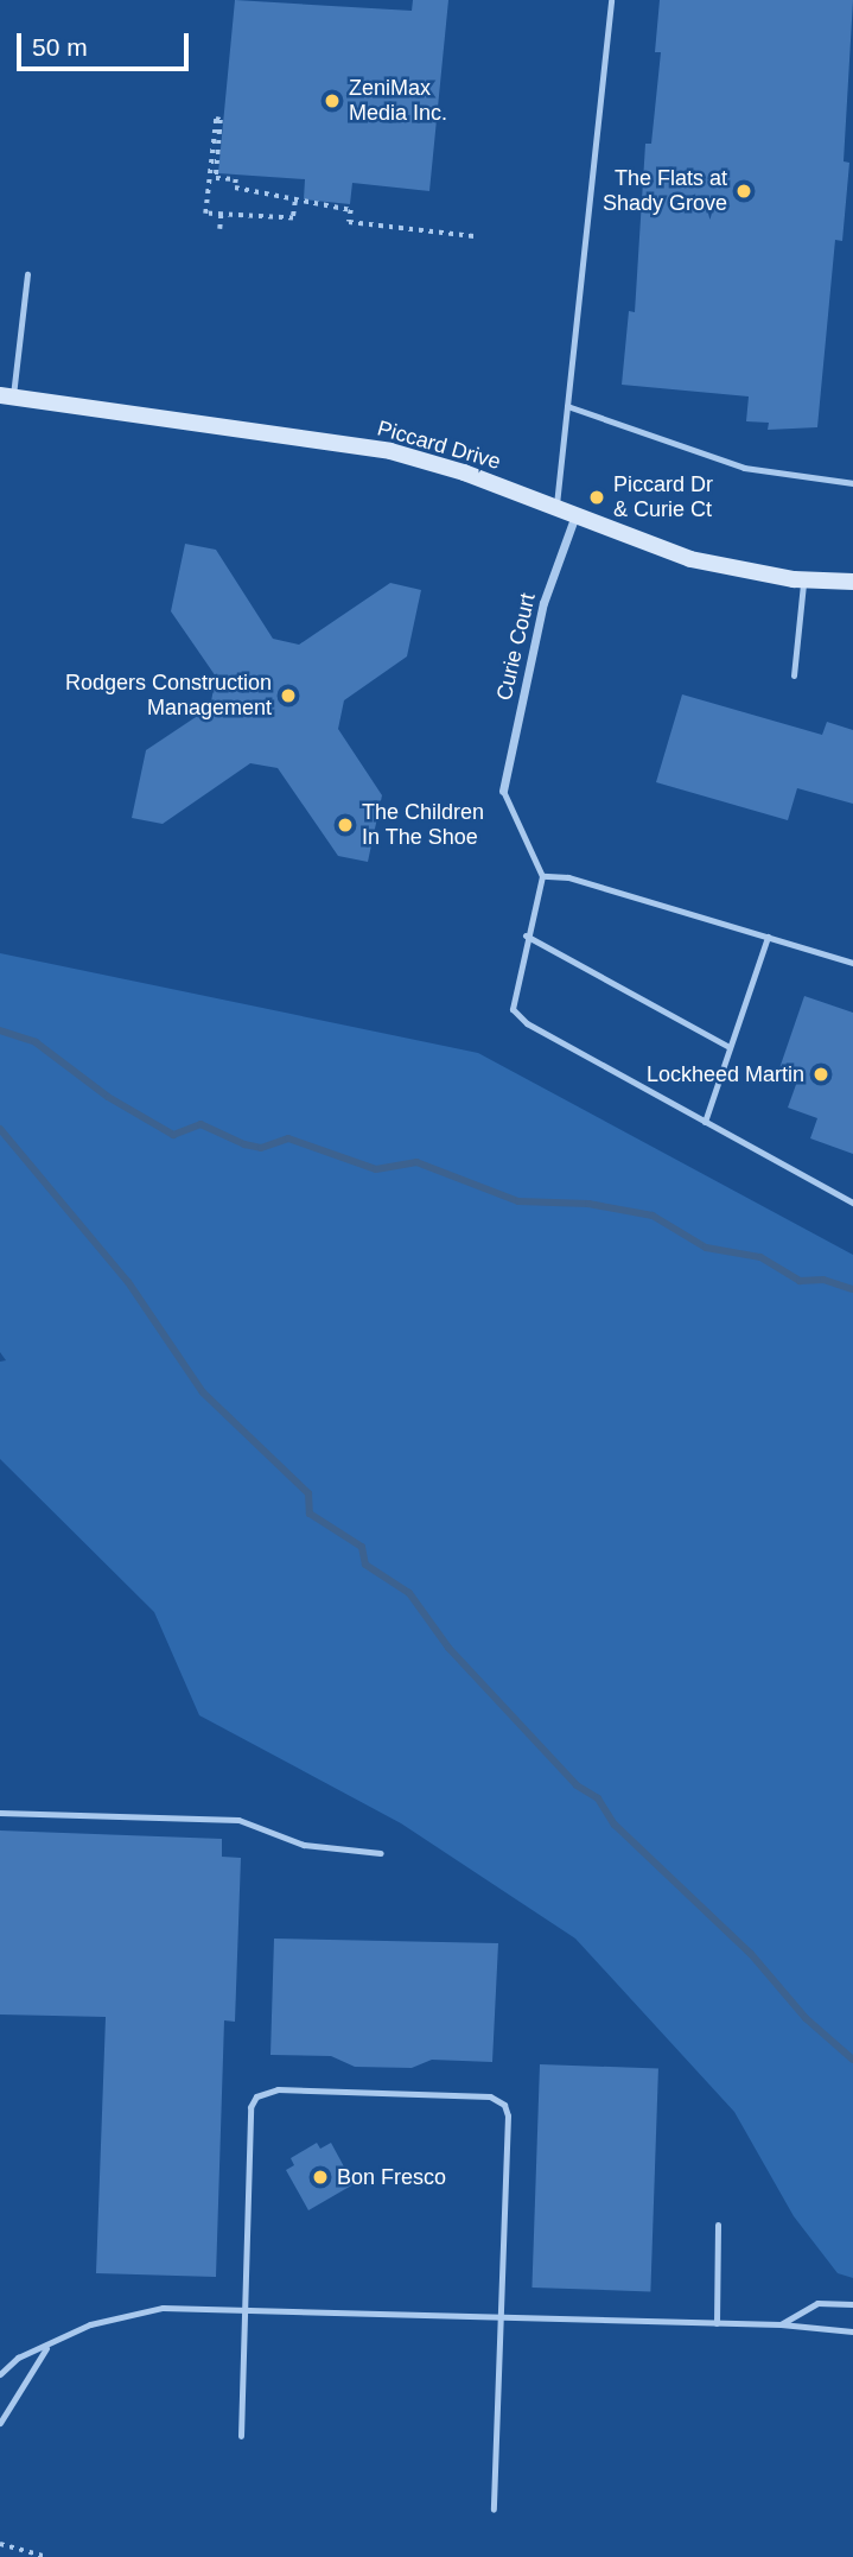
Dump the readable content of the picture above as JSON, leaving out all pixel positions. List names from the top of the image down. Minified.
{"streets":{"street":["Piccard Drive","Curie Court"]},"crossings":[["Piccard Drive","Curie Court"]],"places":["ZeniMax Media Inc.","The Flats at Shady Grove","Piccard Dr & Curie Ct","Rodgers Construction Management","The Children In The Shoe","Lockheed Martin","Bon Fresco"],"scale_bar":"50 m"}
